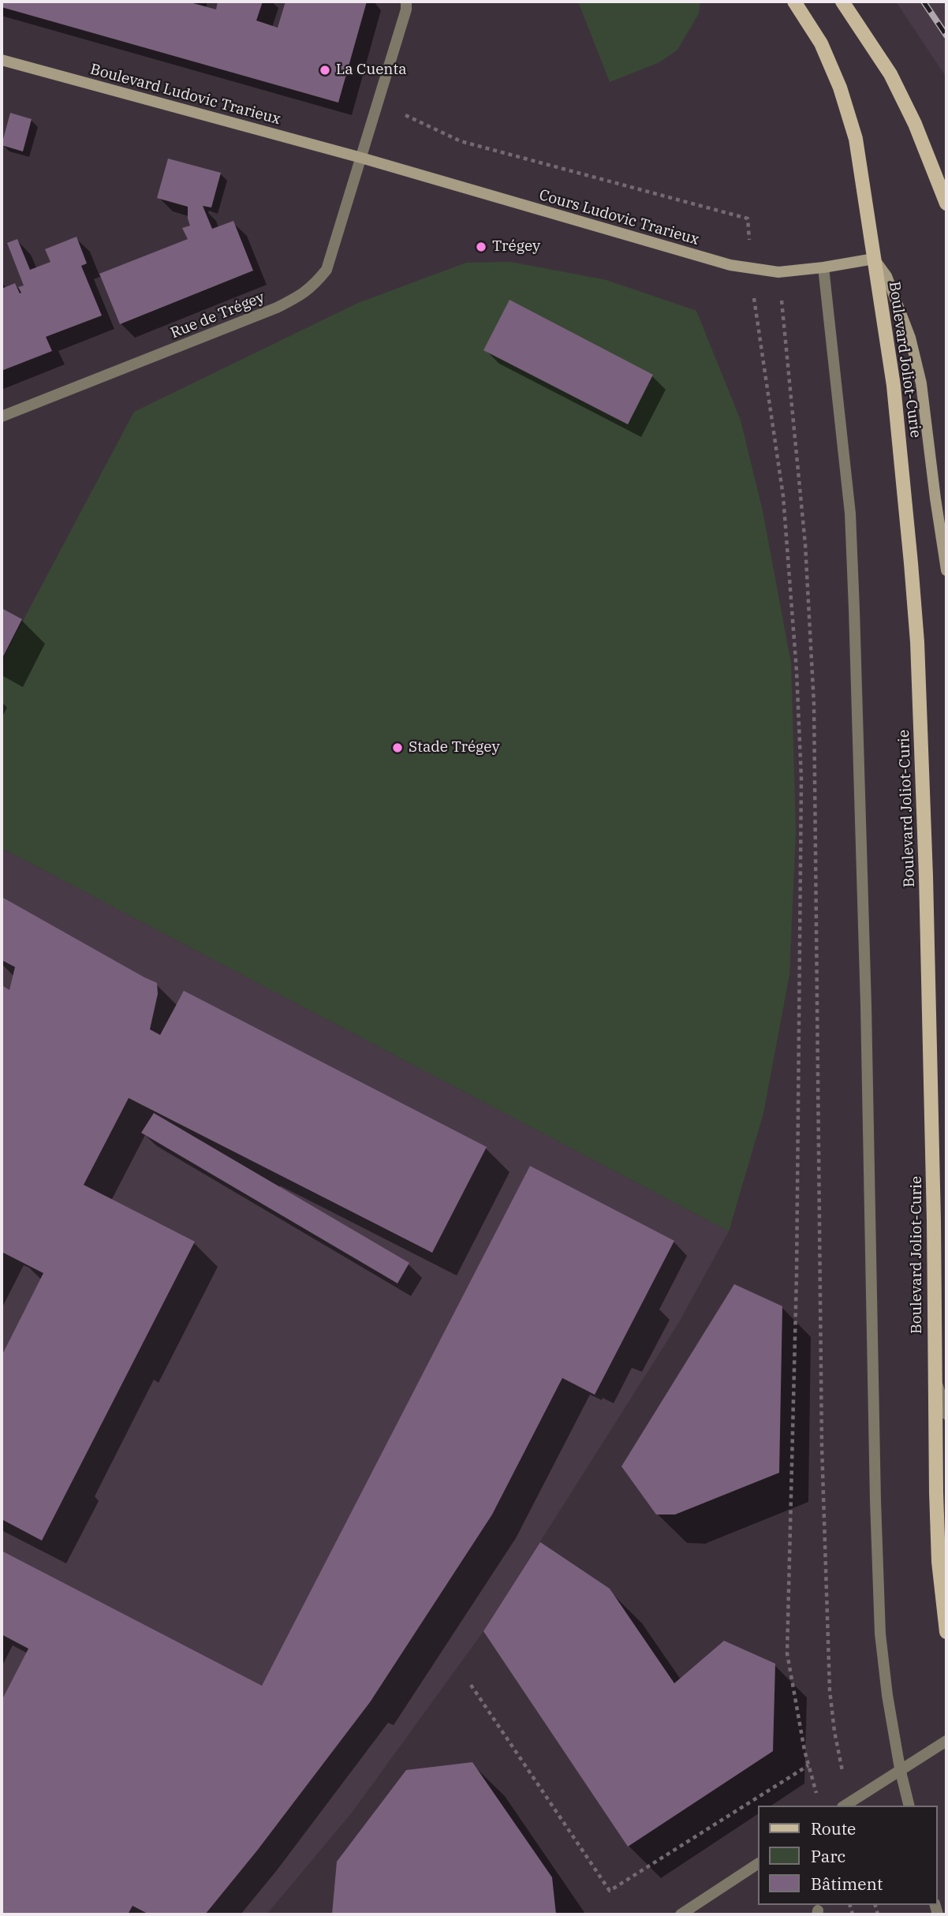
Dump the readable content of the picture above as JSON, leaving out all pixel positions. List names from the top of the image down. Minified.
{"streets":{"main road":["Boulevard Ludovic Trarieux","Cours Ludovic Trarieux","Boulevard Joliot-Curie"],"street":["Rue de Trégey"]},"crossings":[["Boulevard Ludovic Trarieux","Cours Ludovic Trarieux"],["Boulevard Ludovic Trarieux","Rue de Trégey"],["Cours Ludovic Trarieux","Rue de Trégey"],["Cours Ludovic Trarieux","Boulevard Joliot-Curie"]],"places":["La Cuenta","Trégey","Stade Trégey"],"legend":["Route","Parc","Bâtiment"]}
